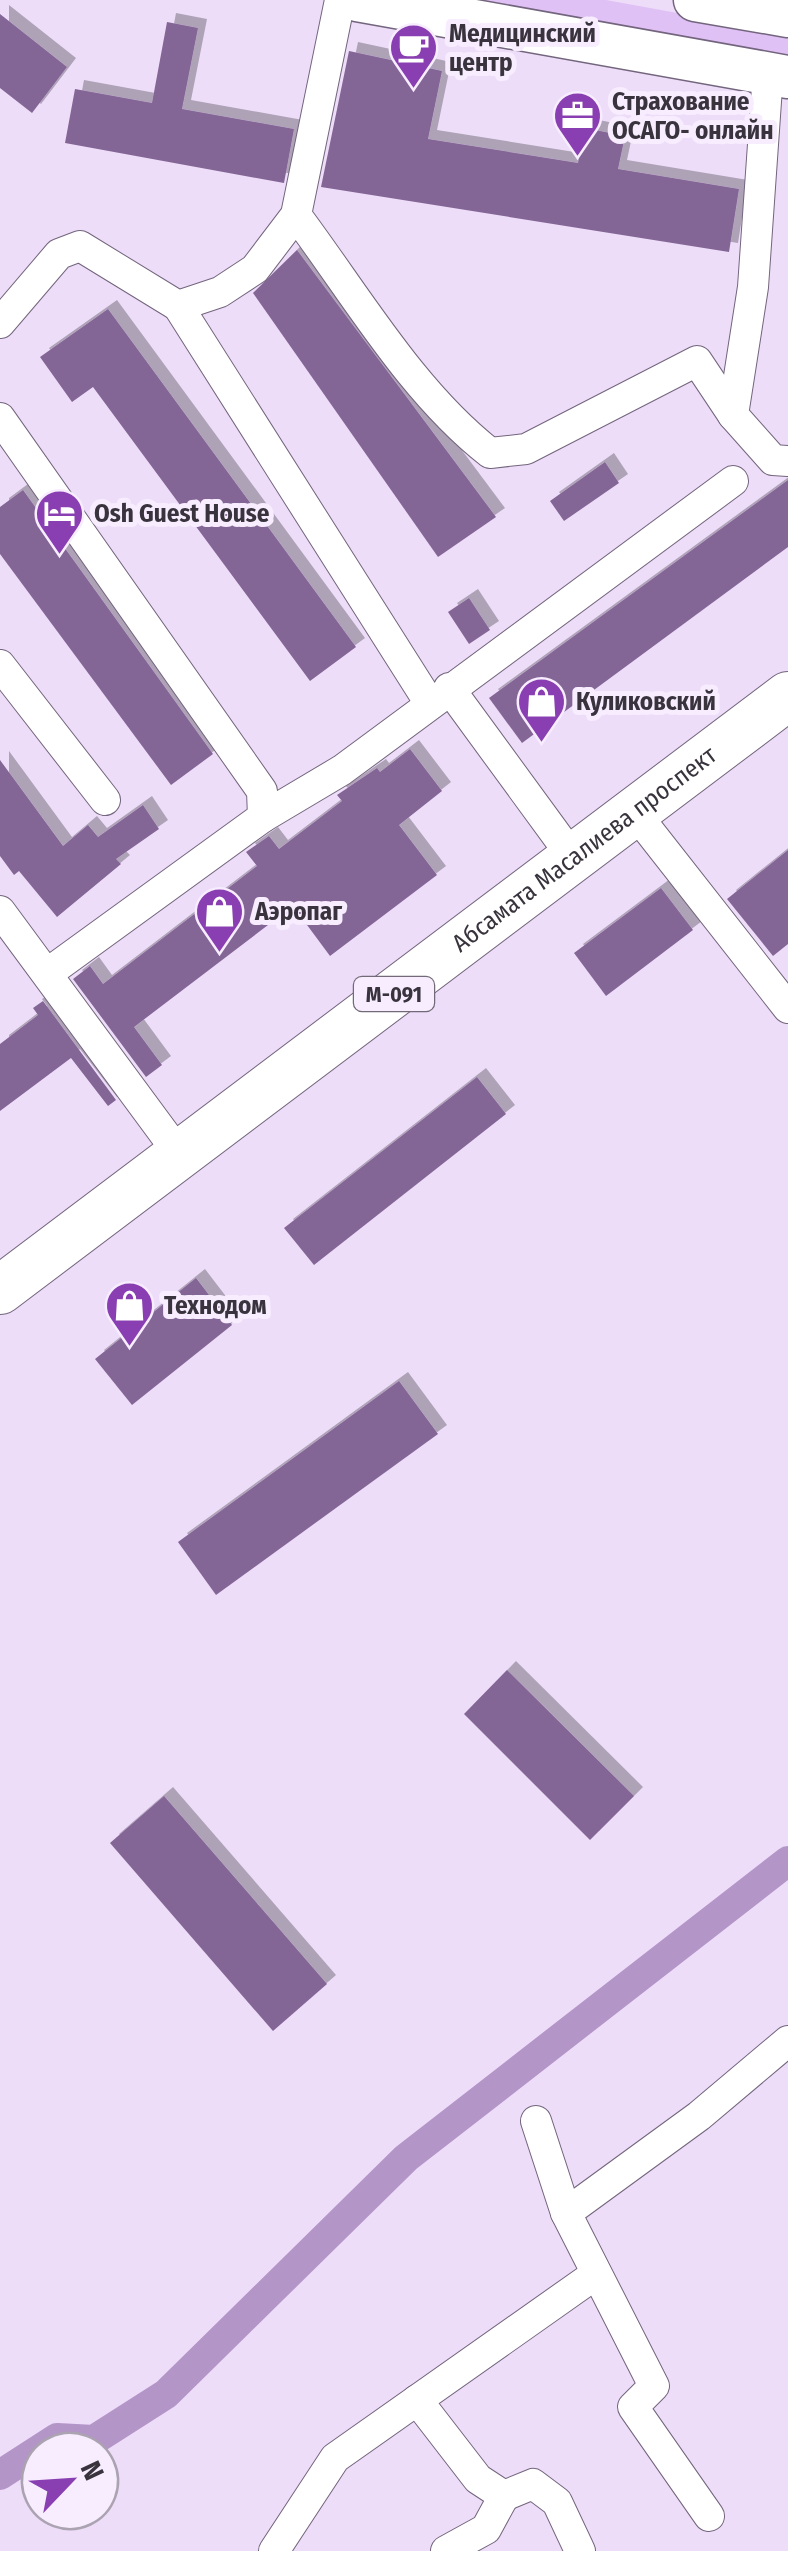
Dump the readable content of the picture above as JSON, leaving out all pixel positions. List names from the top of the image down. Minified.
{"streets":{"main road":["Абсамата Масалиева проспект","М-091"]},"places":{"cafe":["Медицинский центр"],"office":["Страхование ОСАГО- онлайн"],"hotel":["Osh Guest House"],"shop":["Куликовский","Аэропаг","Технодом"]},"north":"top right"}
